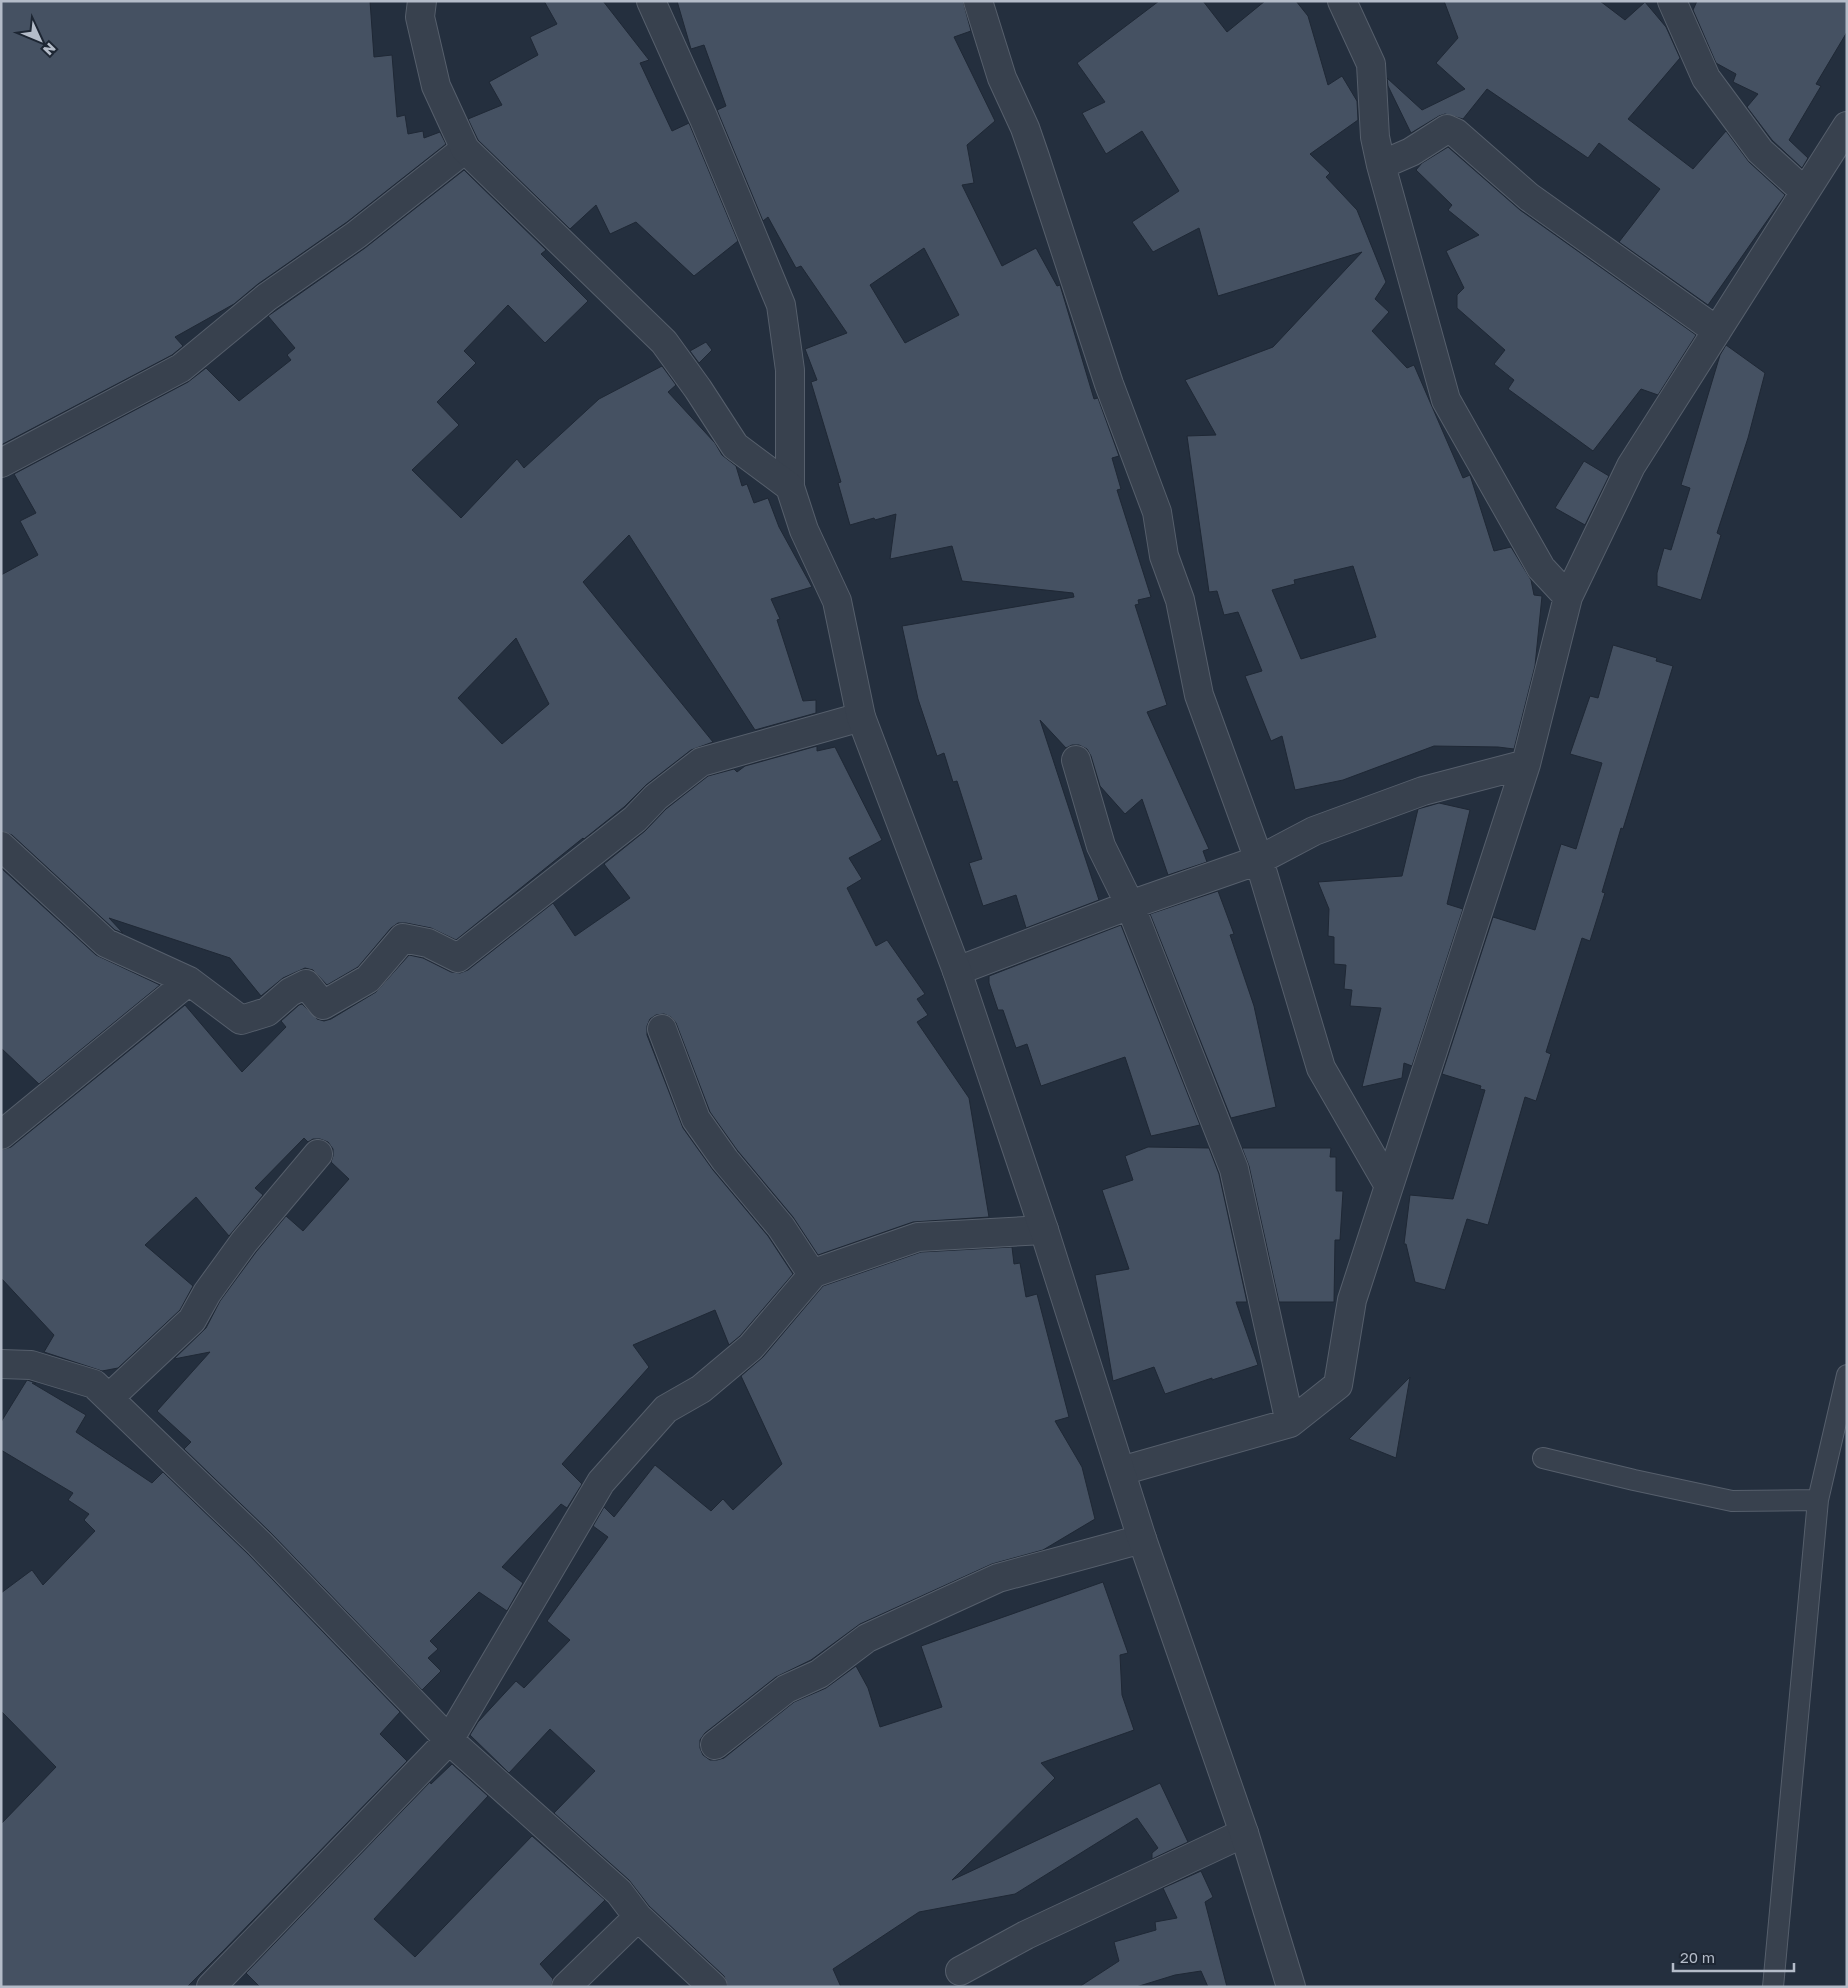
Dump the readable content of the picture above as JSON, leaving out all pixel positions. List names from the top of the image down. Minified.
{"scale_bar":"20 m","north":"bottom right"}
